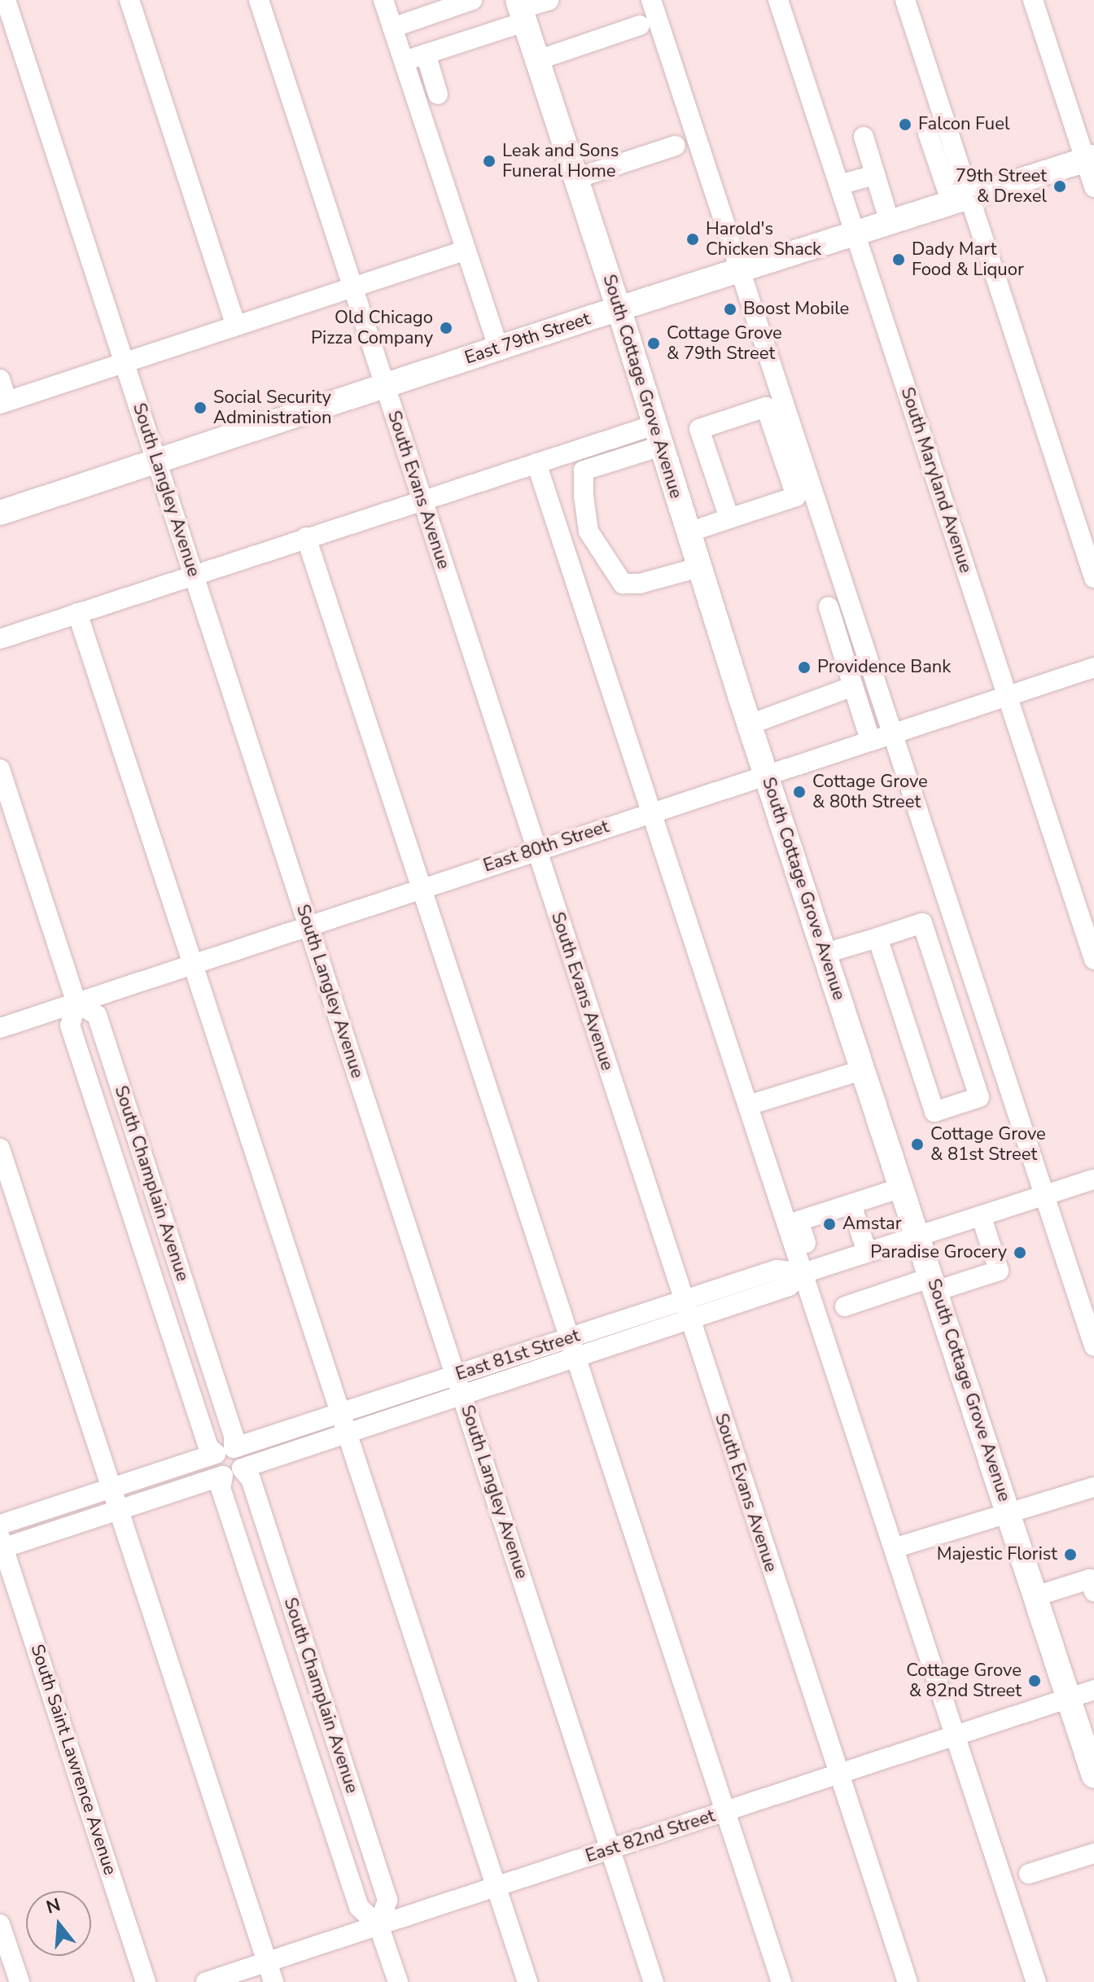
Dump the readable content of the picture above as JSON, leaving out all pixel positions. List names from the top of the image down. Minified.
{"streets":{"main road":["East 79th Street","South Cottage Grove Avenue"],"street":["South Maryland Avenue","South Langley Avenue","South Evans Avenue","East 80th Street","South Champlain Avenue","East 81st Street","South Saint Lawrence Avenue","East 82nd Street"]},"crossings":[["East 79th Street","South Cottage Grove Avenue"],["East 79th Street","South Maryland Avenue"],["East 79th Street","South Langley Avenue"],["East 79th Street","South Evans Avenue"],["South Cottage Grove Avenue","East 80th Street"],["South Cottage Grove Avenue","East 81st Street"],["South Cottage Grove Avenue","East 82nd Street"],["South Maryland Avenue","East 80th Street"],["South Langley Avenue","East 80th Street"],["South Langley Avenue","East 81st Street"],["South Langley Avenue","East 82nd Street"],["South Evans Avenue","East 80th Street"],["South Evans Avenue","East 81st Street"],["South Evans Avenue","East 82nd Street"],["East 80th Street","South Champlain Avenue"],["South Champlain Avenue","East 81st Street"],["South Champlain Avenue","East 82nd Street"]],"places":["Falcon Fuel","Leak and Sons Funeral Home","79th Street & Drexel","Harold's Chicken Shack","Dady Mart Food & Liquor","Boost Mobile","Old Chicago Pizza Company","Cottage Grove & 79th Street","Social Security Administration","Providence Bank","Cottage Grove & 80th Street","Cottage Grove & 81st Street","Amstar","Paradise Grocery","Majestic Florist","Cottage Grove & 82nd Street"],"north":"top"}
